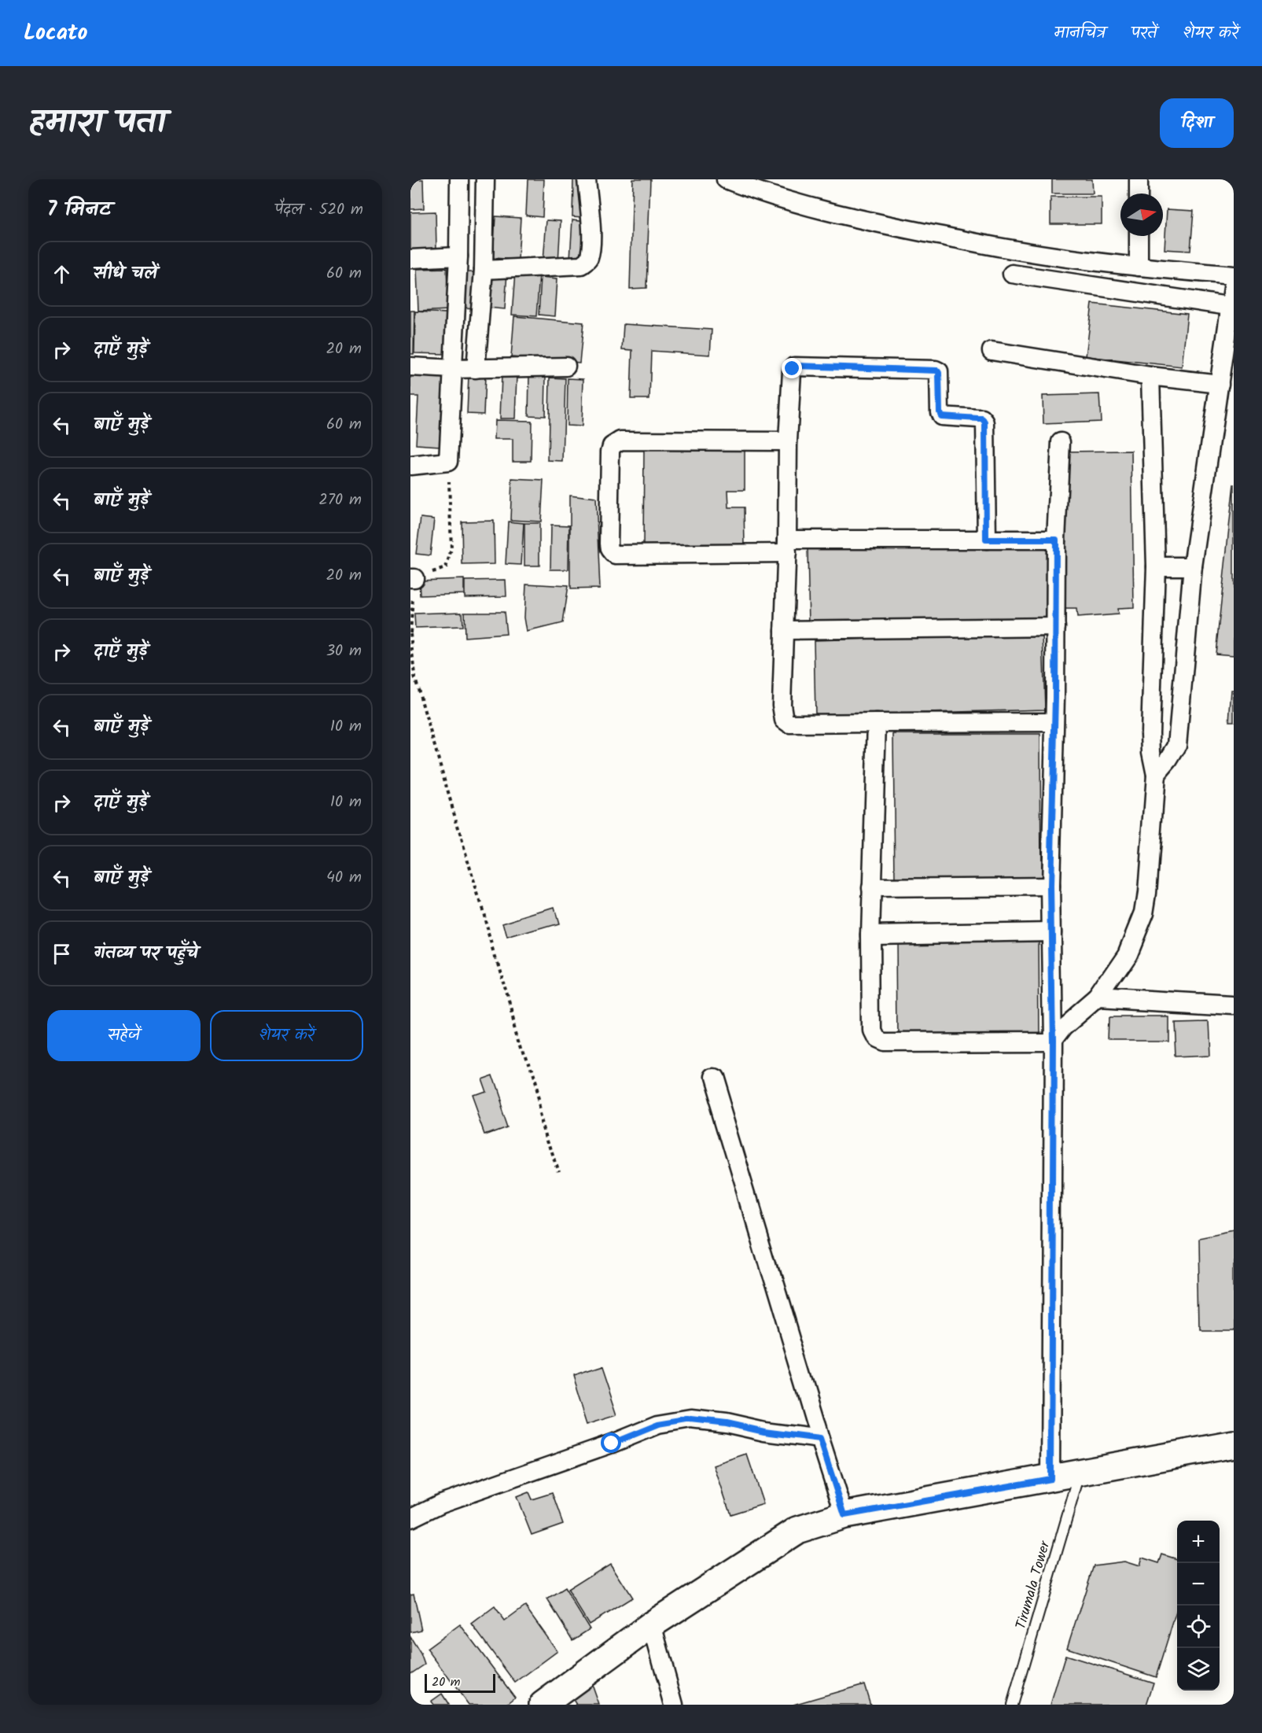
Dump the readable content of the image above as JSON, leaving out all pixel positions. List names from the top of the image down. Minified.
{"streets":{"lane":["Tirumala Tower"]},"scale_bar":"20 m","north":"right","page":{"header":"Locato","nav":["मानचित्र","परतें","शेयर करें"],"title":"हमारा पता","buttons":["दिशा",["सहेजें","शेयर करें"]],"heading":["7 मिनट","पैदल · 520 m"],"list":[["सीधे चलें","60 m"],["दाएँ मुड़ें","20 m"],["बाएँ मुड़ें","60 m"],["बाएँ मुड़ें","270 m"],["बाएँ मुड़ें","20 m"],["दाएँ मुड़ें","30 m"],["बाएँ मुड़ें","10 m"],["दाएँ मुड़ें","10 m"],["बाएँ मुड़ें","40 m"],"गंतव्य पर पहुँचे"],"map_buttons":["+","−"],"scale":"20 m"}}
